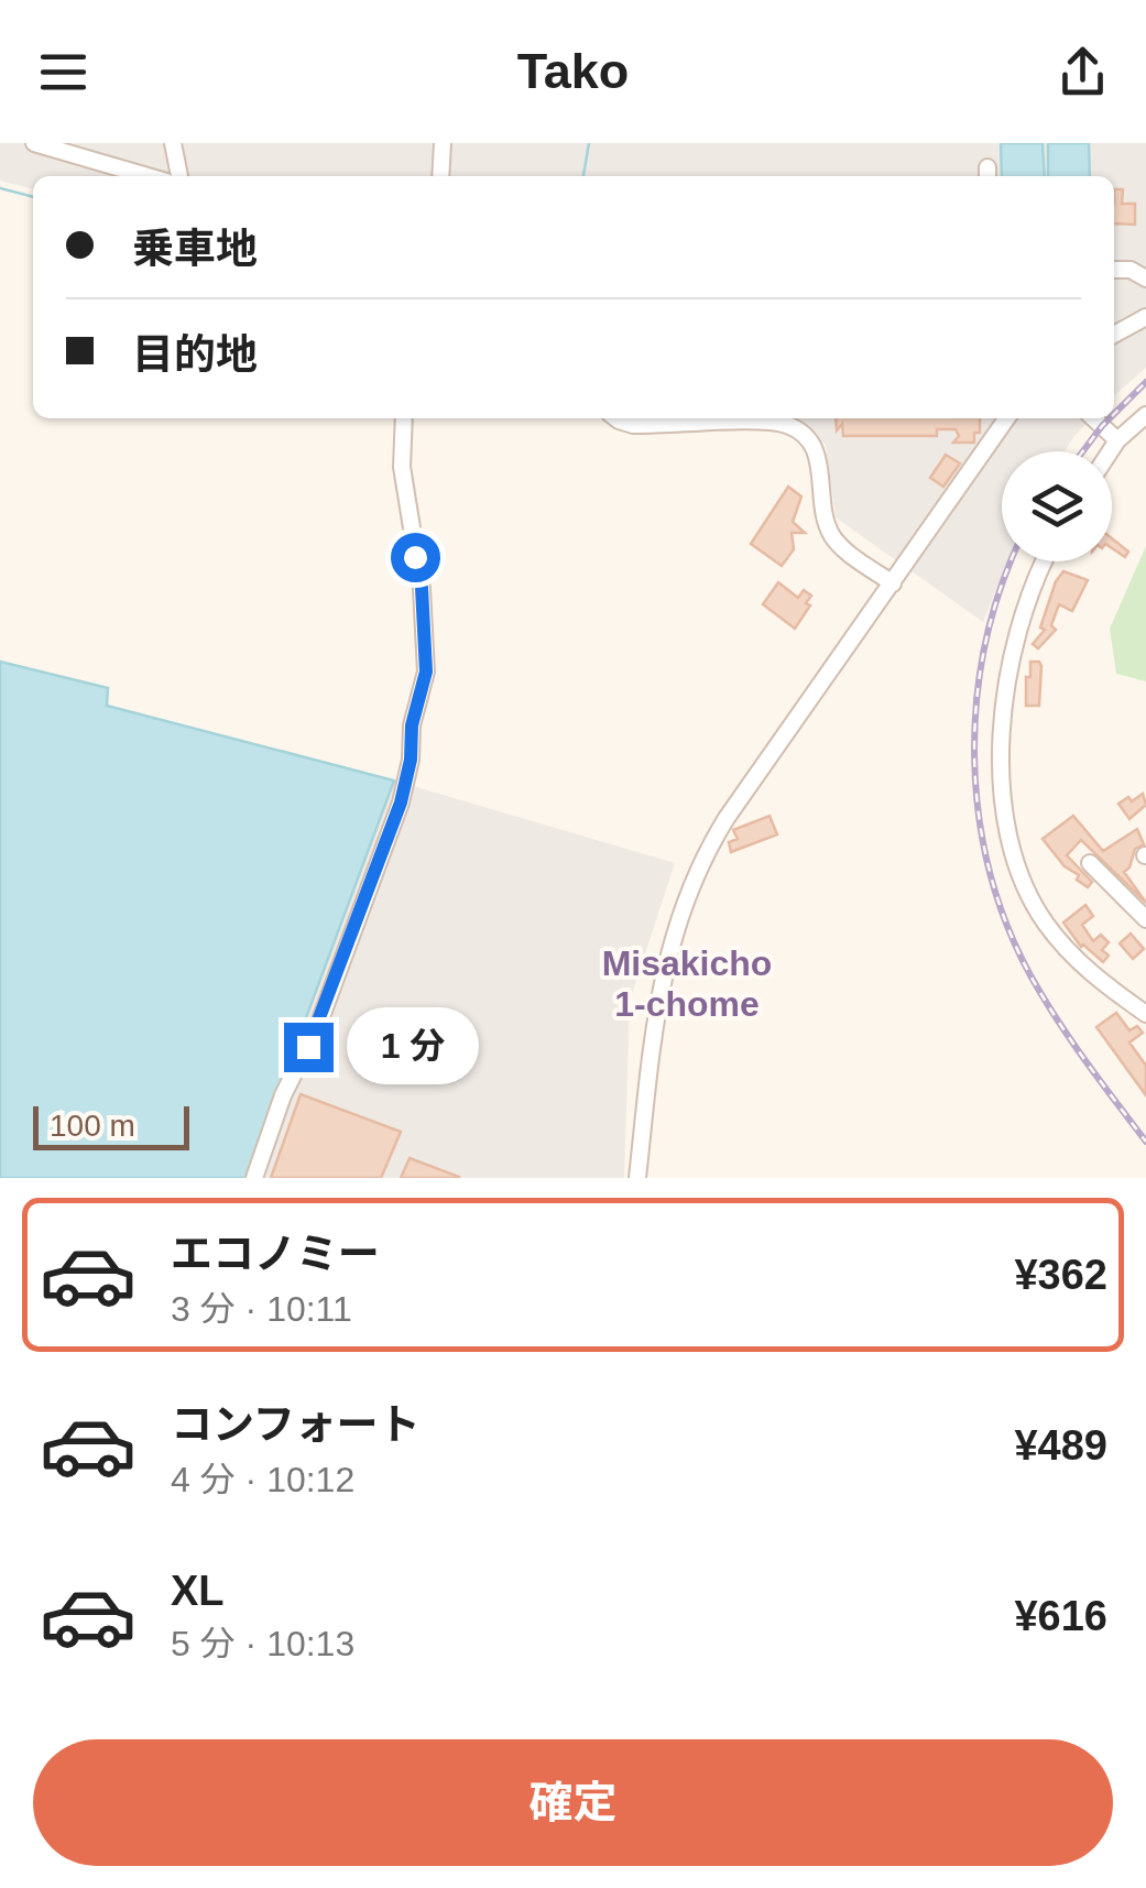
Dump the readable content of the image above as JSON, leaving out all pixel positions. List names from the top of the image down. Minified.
{"districts":["Misakicho 1-chome"],"scale_bar":"100 m","page":{"header":"Tako","banner":["乗車地","目的地"],"bubble":"1 分","scale":"100 m","list":[{"name":"エコノミー","note":"3 分 · 10:11","value":"¥362"},{"name":"コンフォート","note":"4 分 · 10:12","value":"¥489"},{"name":"XL","note":"5 分 · 10:13","value":"¥616"}],"buttons":"確定"}}
